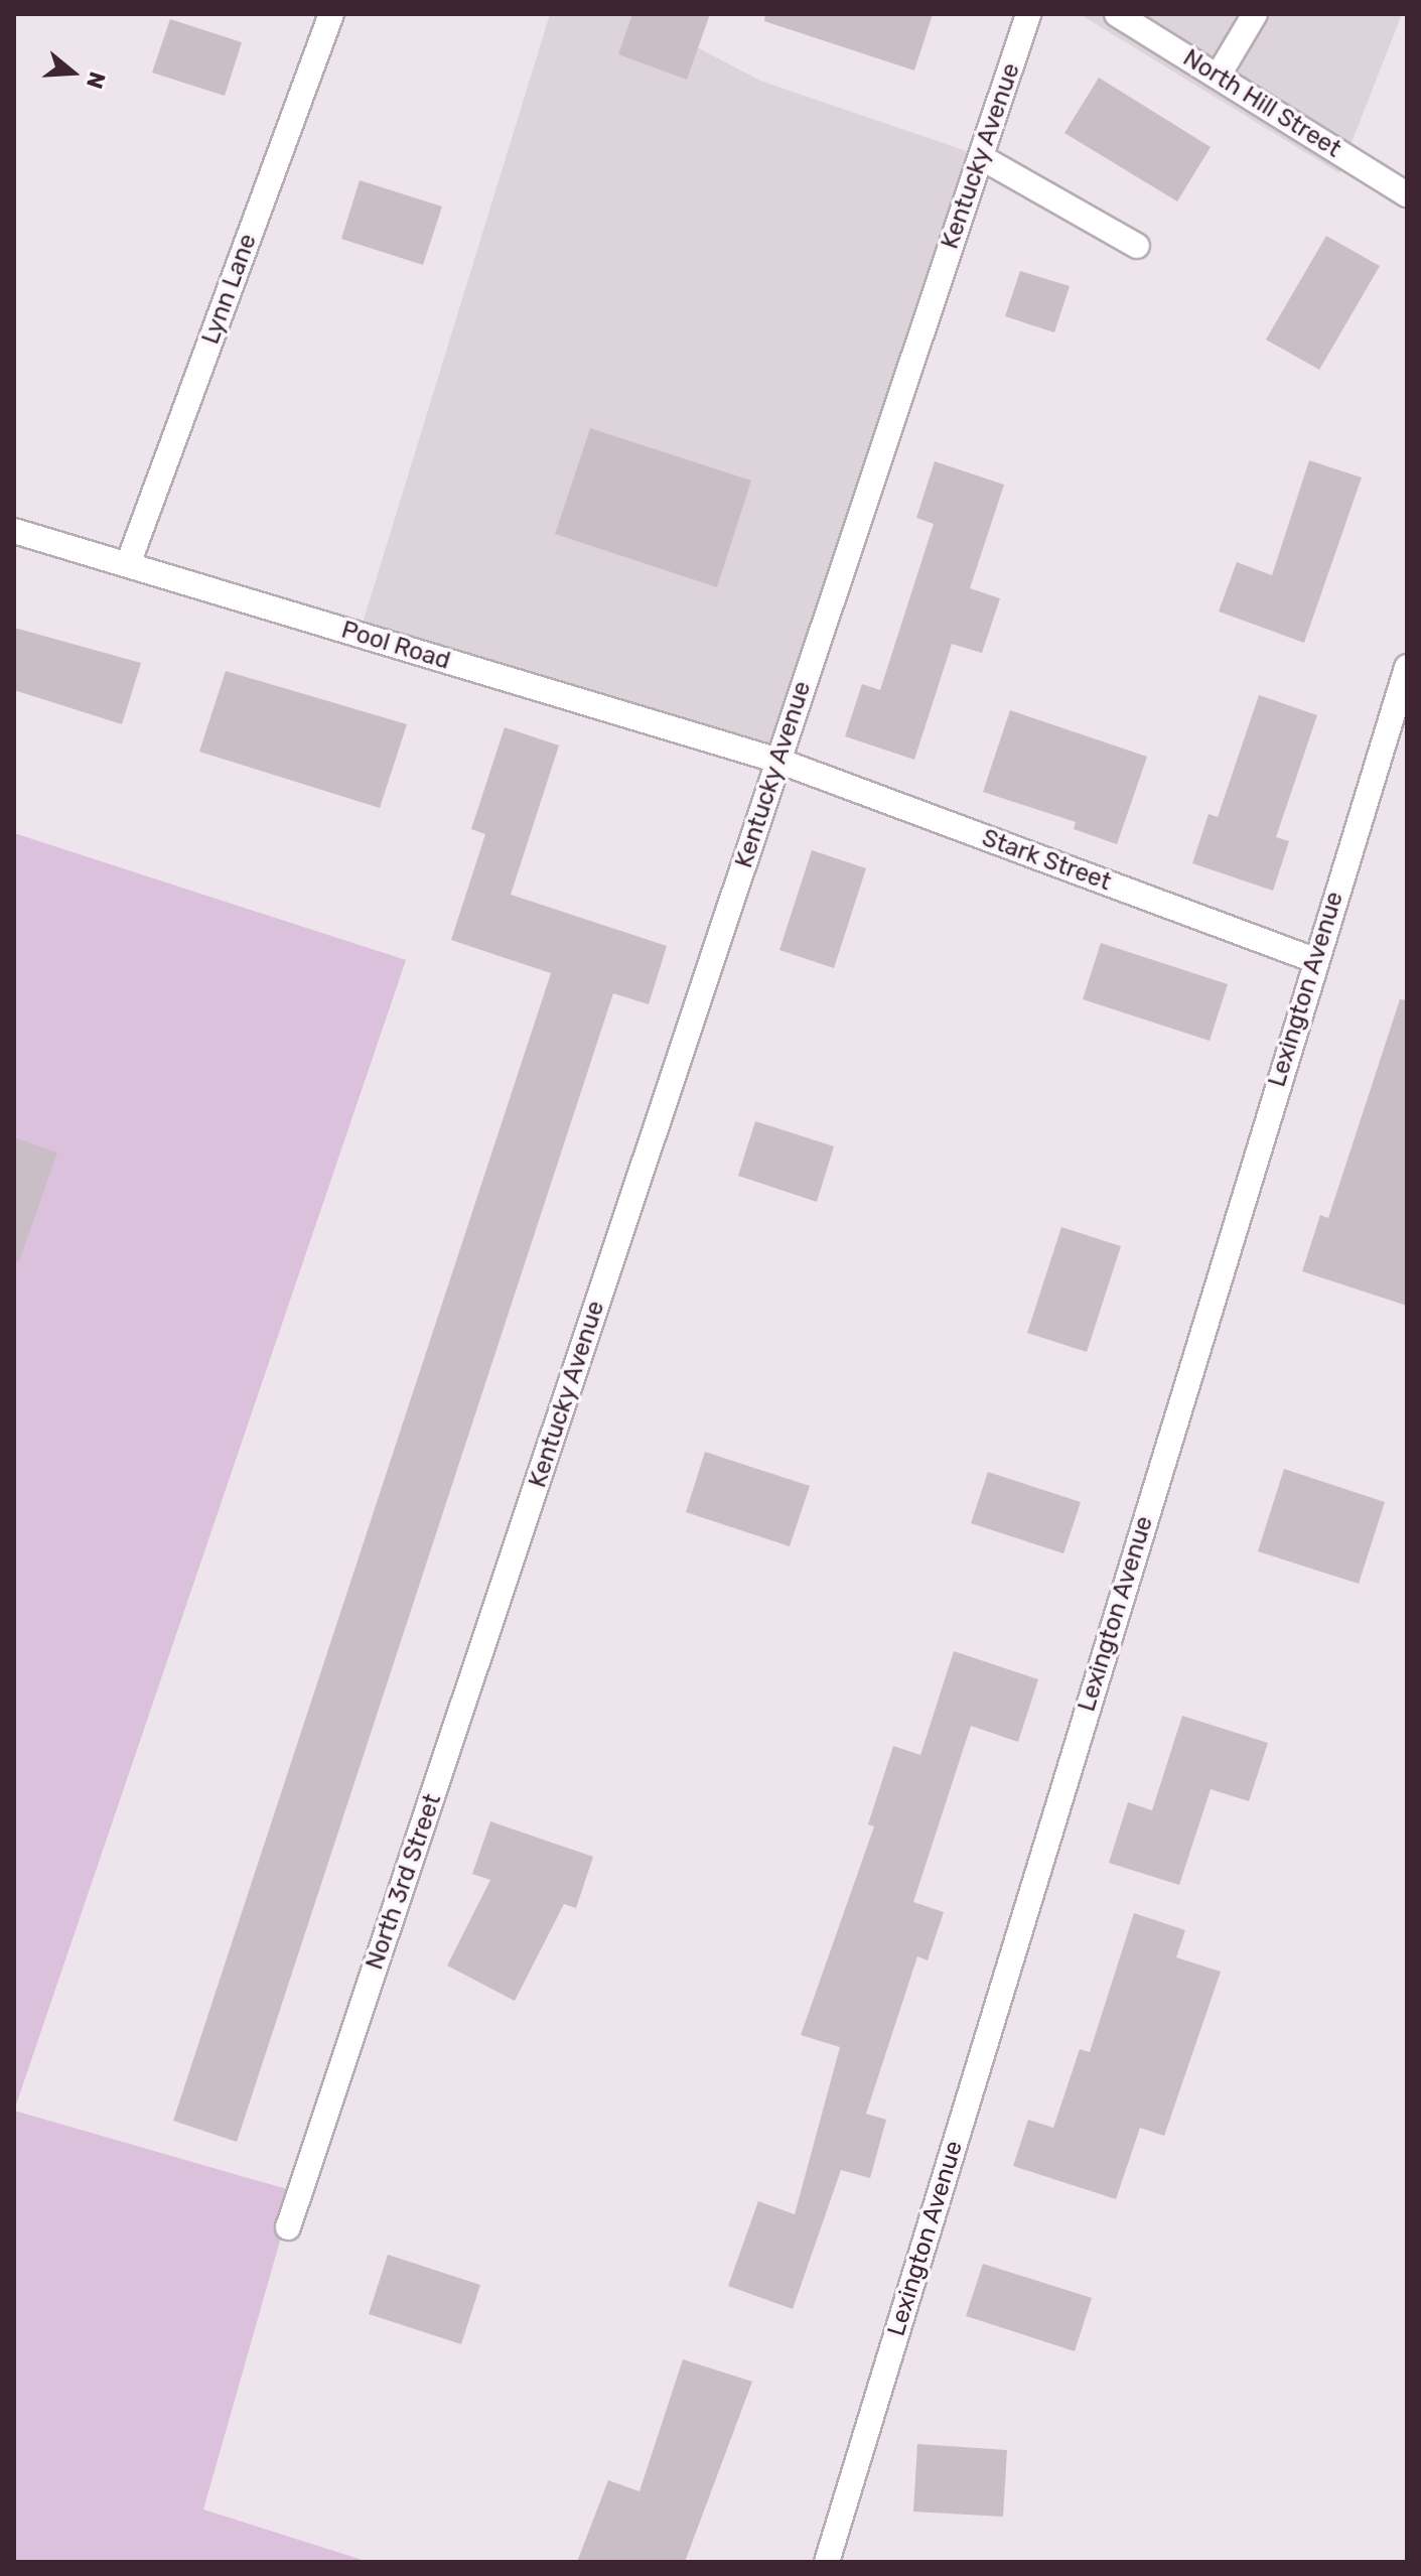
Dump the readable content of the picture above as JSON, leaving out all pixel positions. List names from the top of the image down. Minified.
{"streets":{"street":["North Hill Street","Kentucky Avenue","Lynn Lane","Pool Road","Stark Street","Lexington Avenue","North 3rd Street"]},"crossings":[["Kentucky Avenue","Pool Road"],["Kentucky Avenue","Stark Street"],["Kentucky Avenue","North 3rd Street"],["Lynn Lane","Pool Road"],["Pool Road","Stark Street"],["Stark Street","Lexington Avenue"]],"north":"right"}
